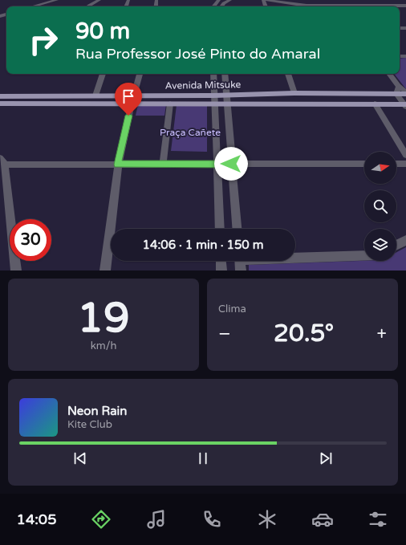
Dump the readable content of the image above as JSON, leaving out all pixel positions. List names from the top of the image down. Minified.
{"streets":{"main road":["Avenida Mitsuke"]},"parks":["Praça Cañete"],"north":"right","page":{"turn":["90 m","Rua Professor José Pinto do Amaral"],"limit":"30","trip":"14:06 · 1 min · 150 m","tile":[["19","km/h"],"Clima"],"heat":["−","20.5°","+"],"song":["Neon Rain","Kite Club"],"tabs":"14:05"}}
